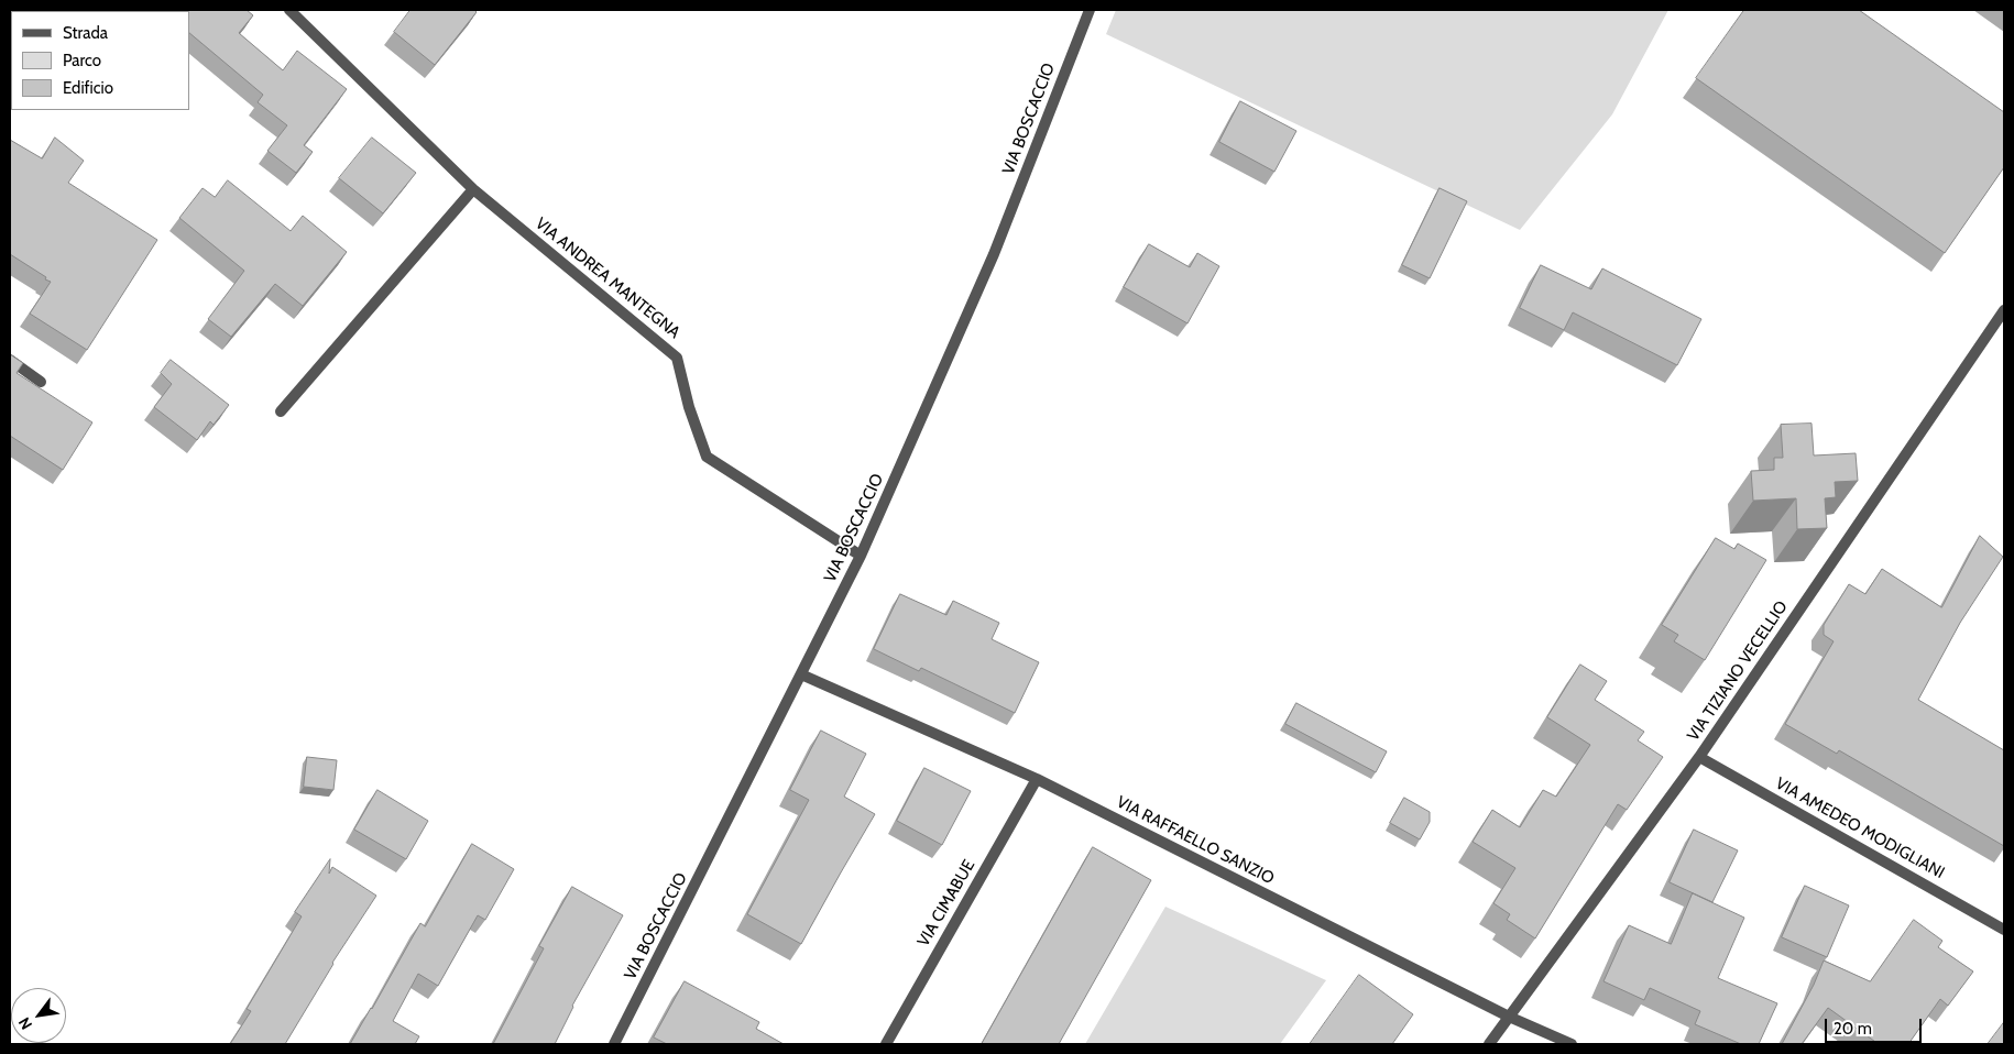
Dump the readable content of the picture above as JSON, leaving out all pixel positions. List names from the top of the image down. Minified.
{"streets":{"street":["VIA BOSCACCIO","VIA ANDREA MANTEGNA","VIA TIZIANO VECELLIO","VIA AMEDEO MODIGLIANI","VIA RAFFAELLO SANZIO","VIA CIMABUE"]},"crossings":[["VIA BOSCACCIO","VIA ANDREA MANTEGNA"],["VIA BOSCACCIO","VIA RAFFAELLO SANZIO"],["VIA TIZIANO VECELLIO","VIA AMEDEO MODIGLIANI"],["VIA TIZIANO VECELLIO","VIA RAFFAELLO SANZIO"],["VIA RAFFAELLO SANZIO","VIA CIMABUE"]],"legend":["Strada","Parco","Edificio"],"scale_bar":"20 m","north":"bottom left"}
